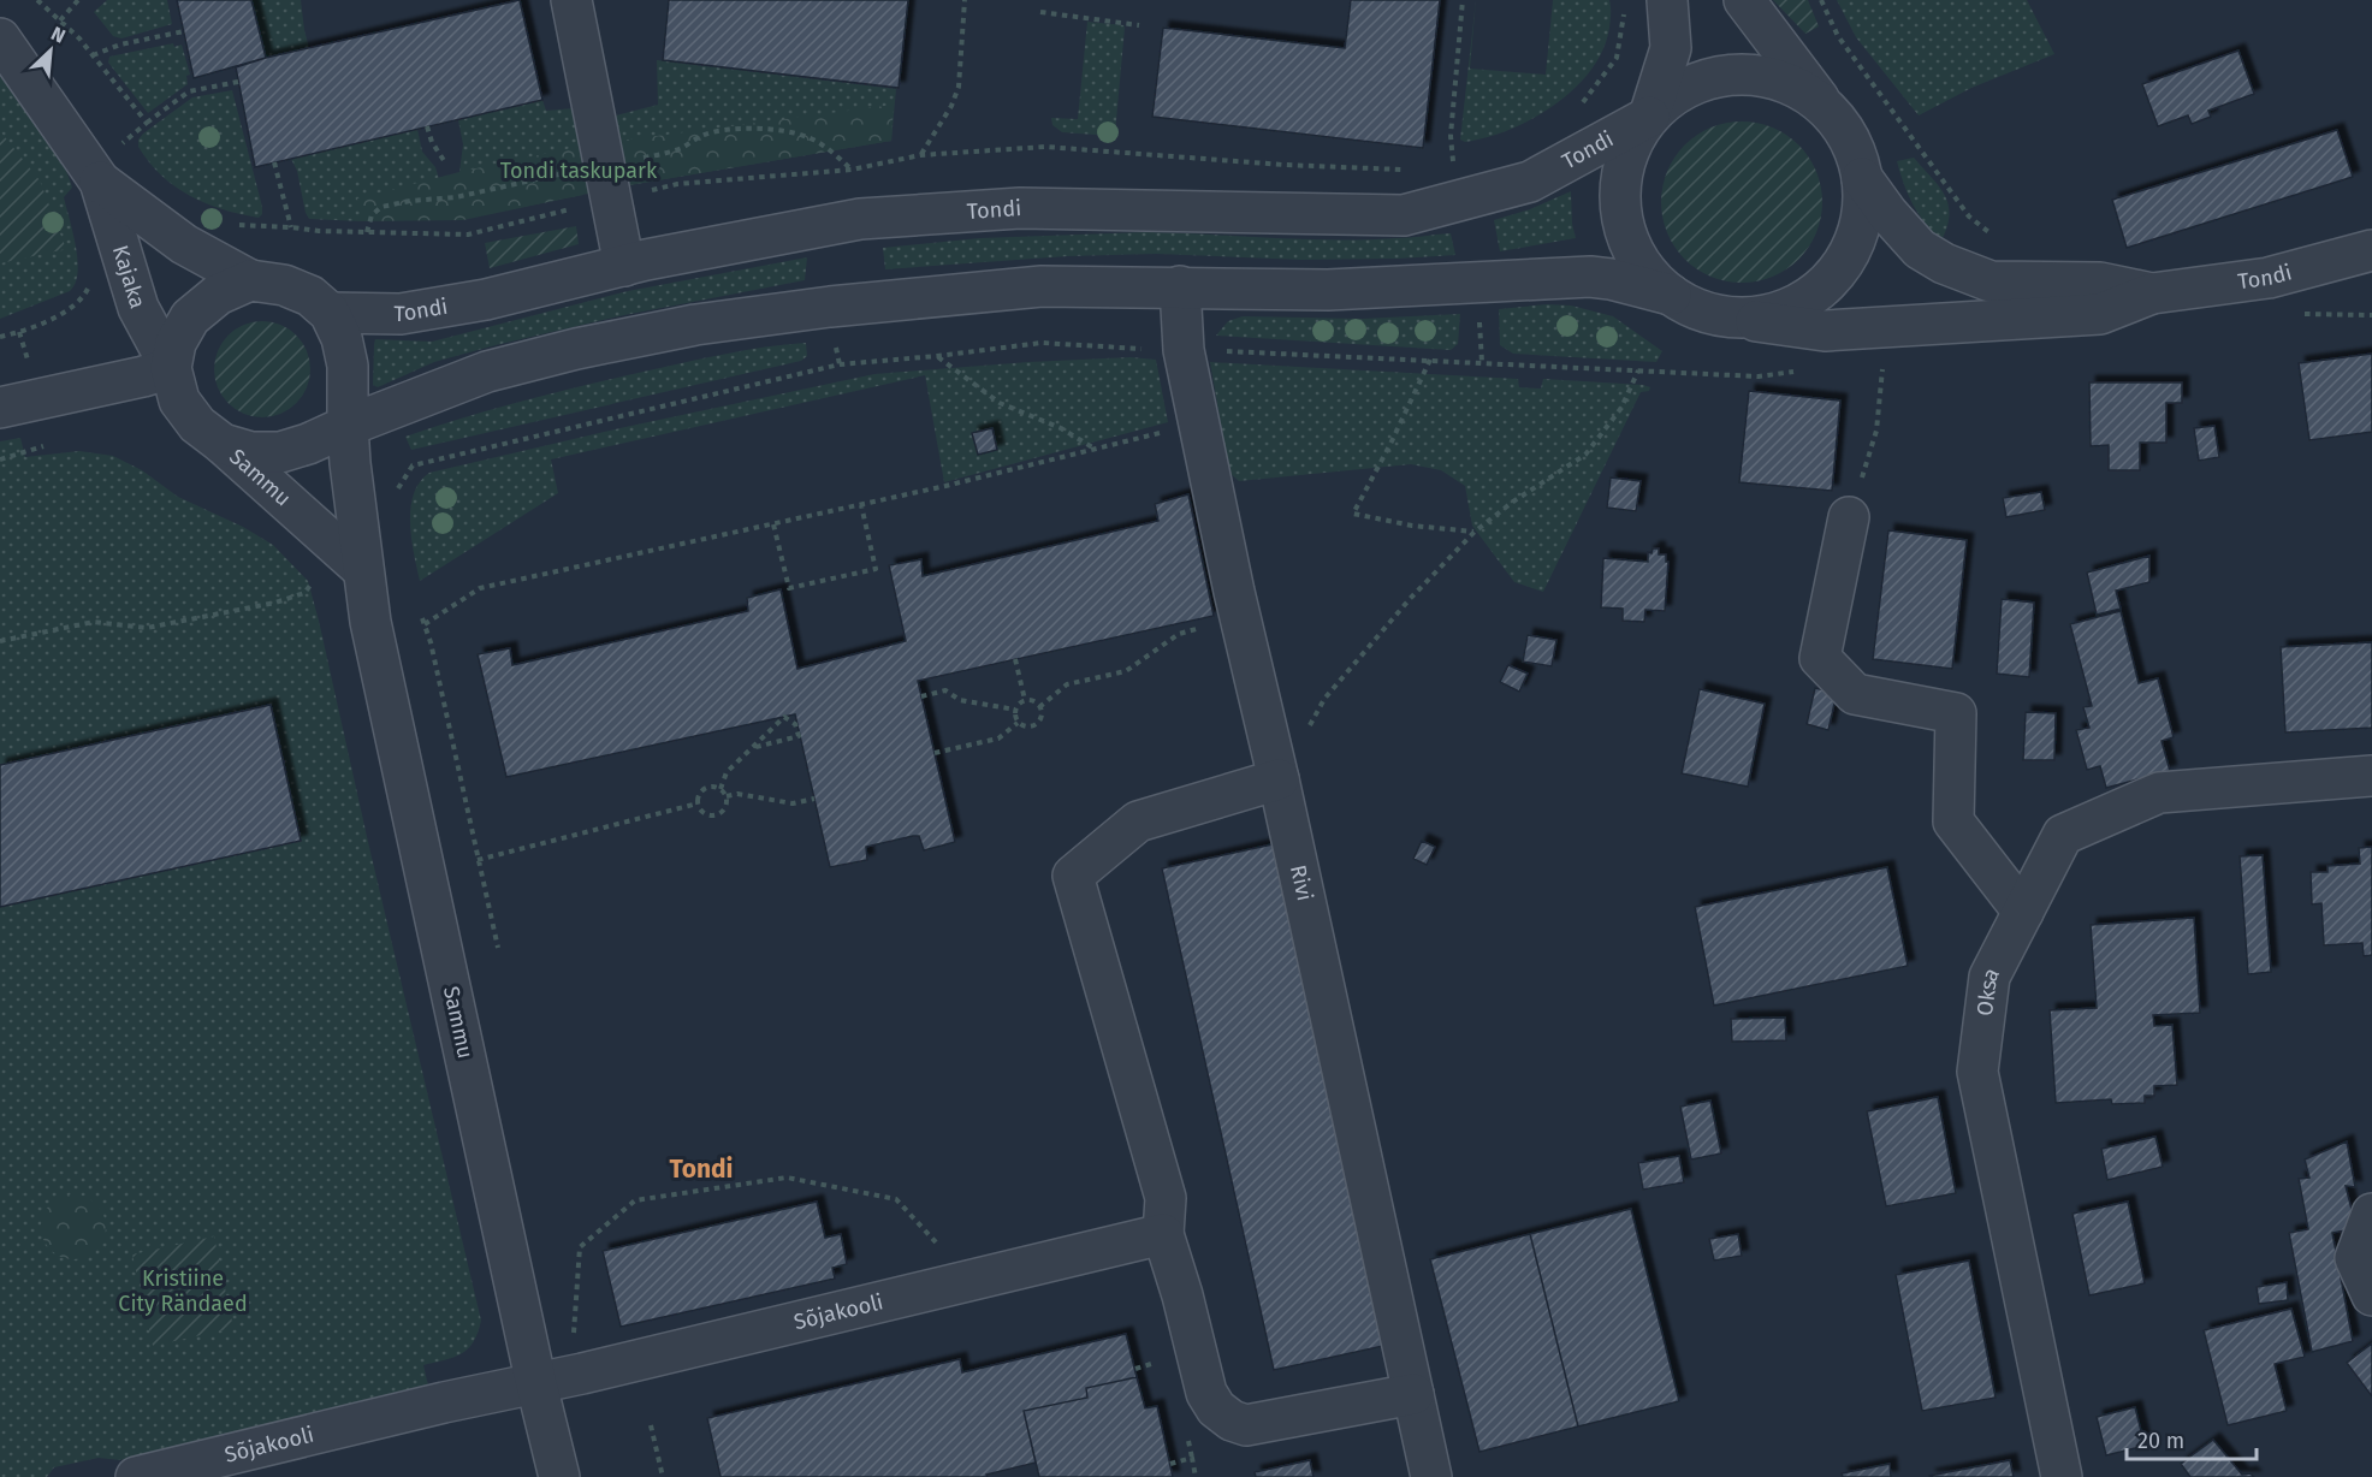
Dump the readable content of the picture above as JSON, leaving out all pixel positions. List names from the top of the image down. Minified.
{"streets":{"street":["Tondi","Kajaka","Sammu","Rivi","Oksa","Sõjakooli"]},"crossings":[["Tondi","Kajaka"],["Tondi","Sammu"],["Kajaka","Sammu"],["Sammu","Sõjakooli"]],"districts":["Tondi"],"parks":["Tondi taskupark","Kristiine City Rändaed"],"scale_bar":"20 m","north":"top right"}
